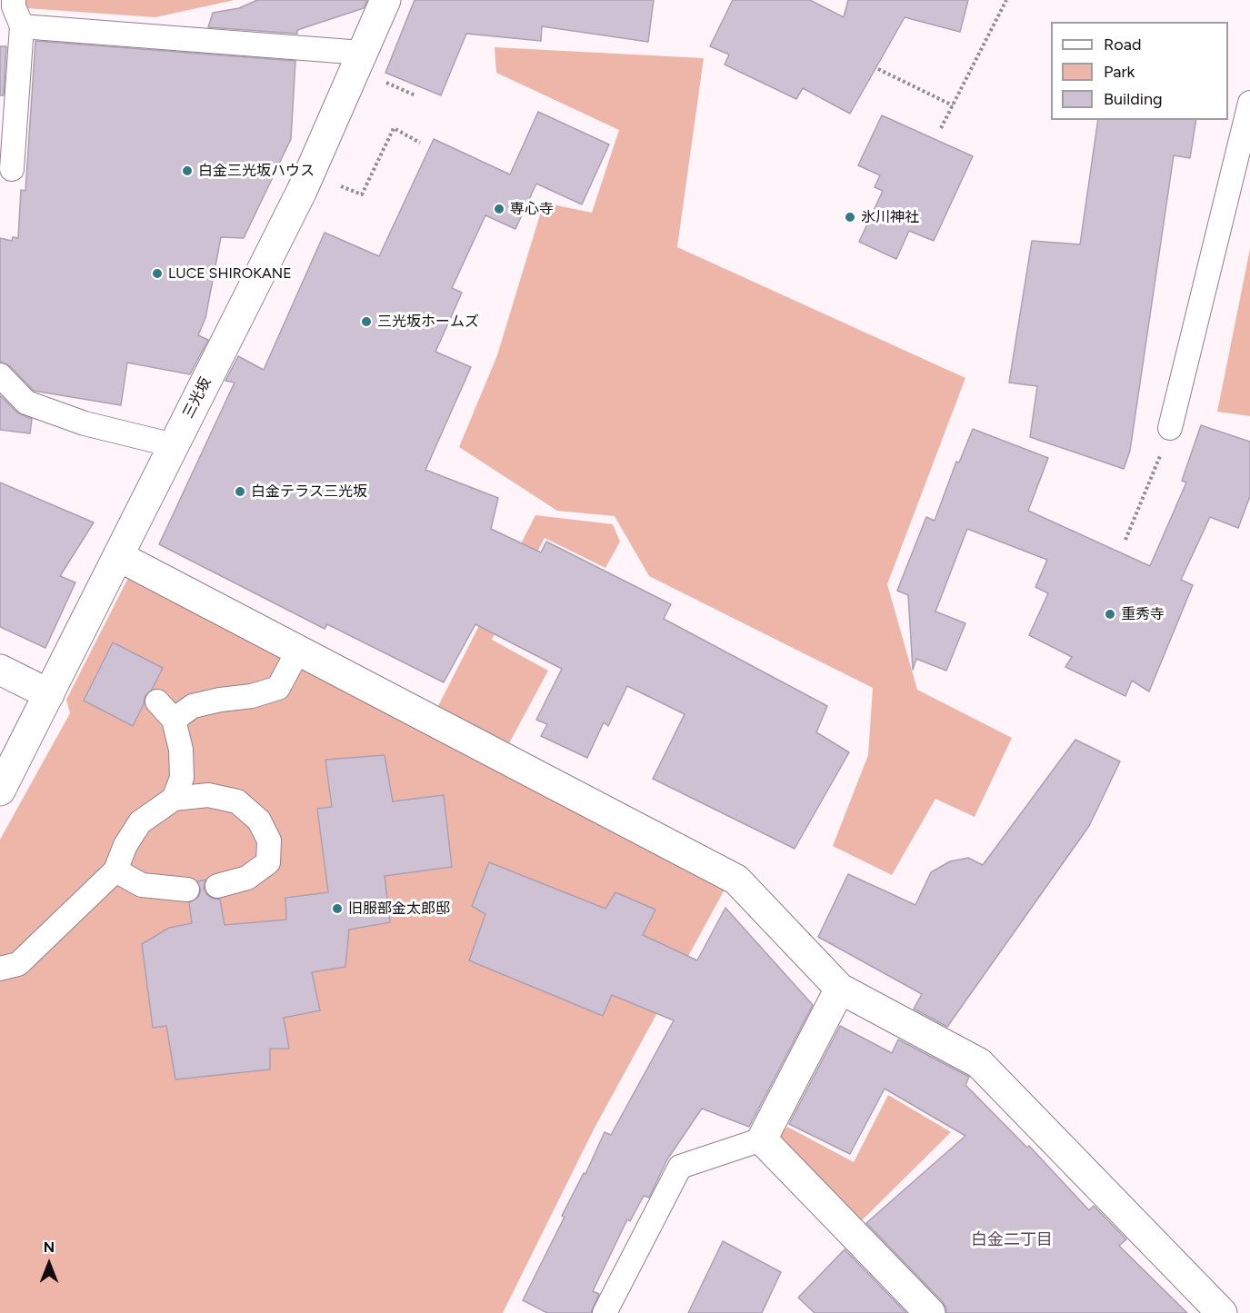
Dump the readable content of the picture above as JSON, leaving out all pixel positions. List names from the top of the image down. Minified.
{"streets":{"street":["三光坂"]},"districts":["白金二丁目"],"places":["白金三光坂ハウス","専心寺","氷川神社","LUCE SHIROKANE","三光坂ホームズ","白金テラス三光坂","重秀寺","旧服部金太郎邸"],"legend":["Road","Park","Building"],"north":"top"}
